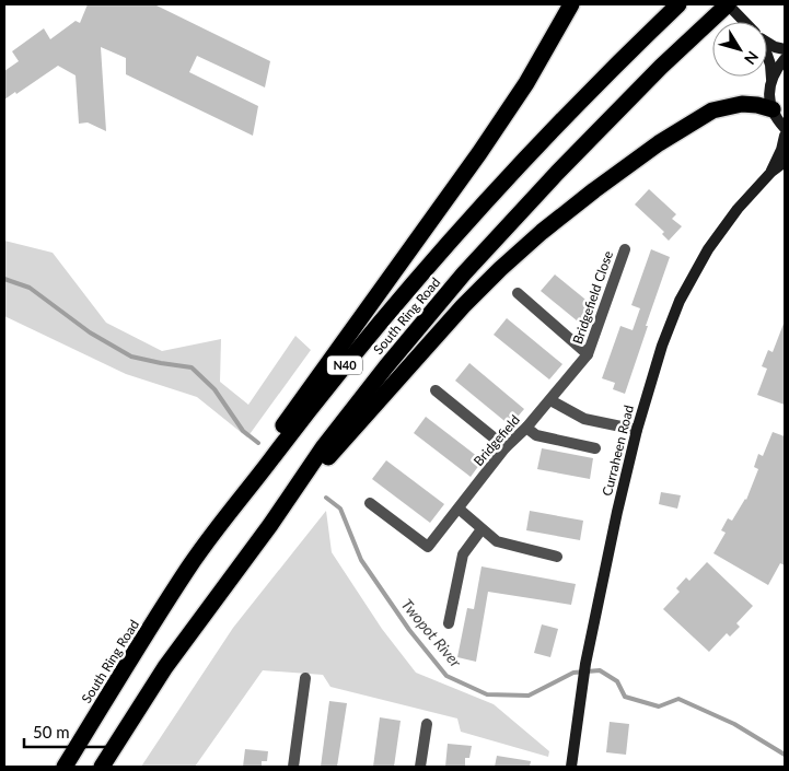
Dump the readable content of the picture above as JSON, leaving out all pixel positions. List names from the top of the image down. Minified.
{"streets":{"highway":["South Ring Road","N40"],"street":["Bridgefield Close","Bridgefield","Curraheen Road"]},"crossings":[["Bridgefield Close","Bridgefield"]],"water":["Twopot River"],"scale_bar":"50 m","north":"bottom right"}
